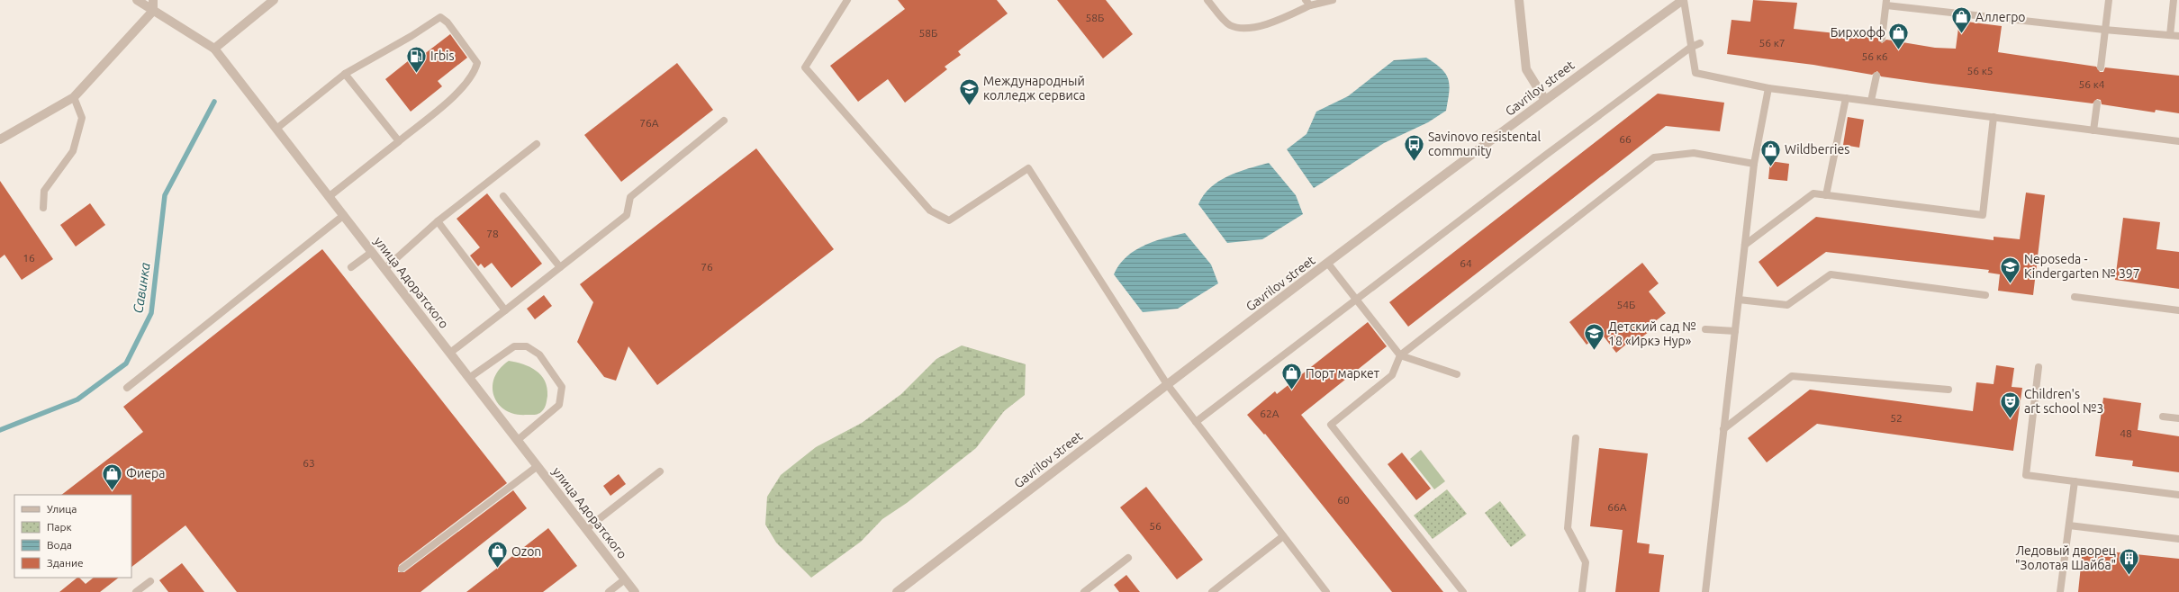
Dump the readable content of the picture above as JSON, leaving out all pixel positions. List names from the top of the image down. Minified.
{"streets":{"street":["Gavrilov street","улица Адоратского"]},"water":["Савинка"],"places":{"shop":["Аллегро","Бирхофф","Wildberries","Порт маркет","Фиера","Ozon"],"fuel station":["Irbis"],"school or university":["Международный колледж сервиса","Neposeda - Kindergarten № 397","Детский сад № 18 «Иркэ Нур»"],"bus stop":["Savinovo resistental community"],"theatre":["Children's art school №3"],"building":["Ледовый дворец \"Золотая Шайба\""]},"house_numbers":["58Б","58Б","56 к7","56 к6","56 к5","56 к4","76А","66","78","16","64","76","54Б","62А","52","48","63","60","66А","56"],"legend":["Улица","Парк","Вода","Здание"]}
